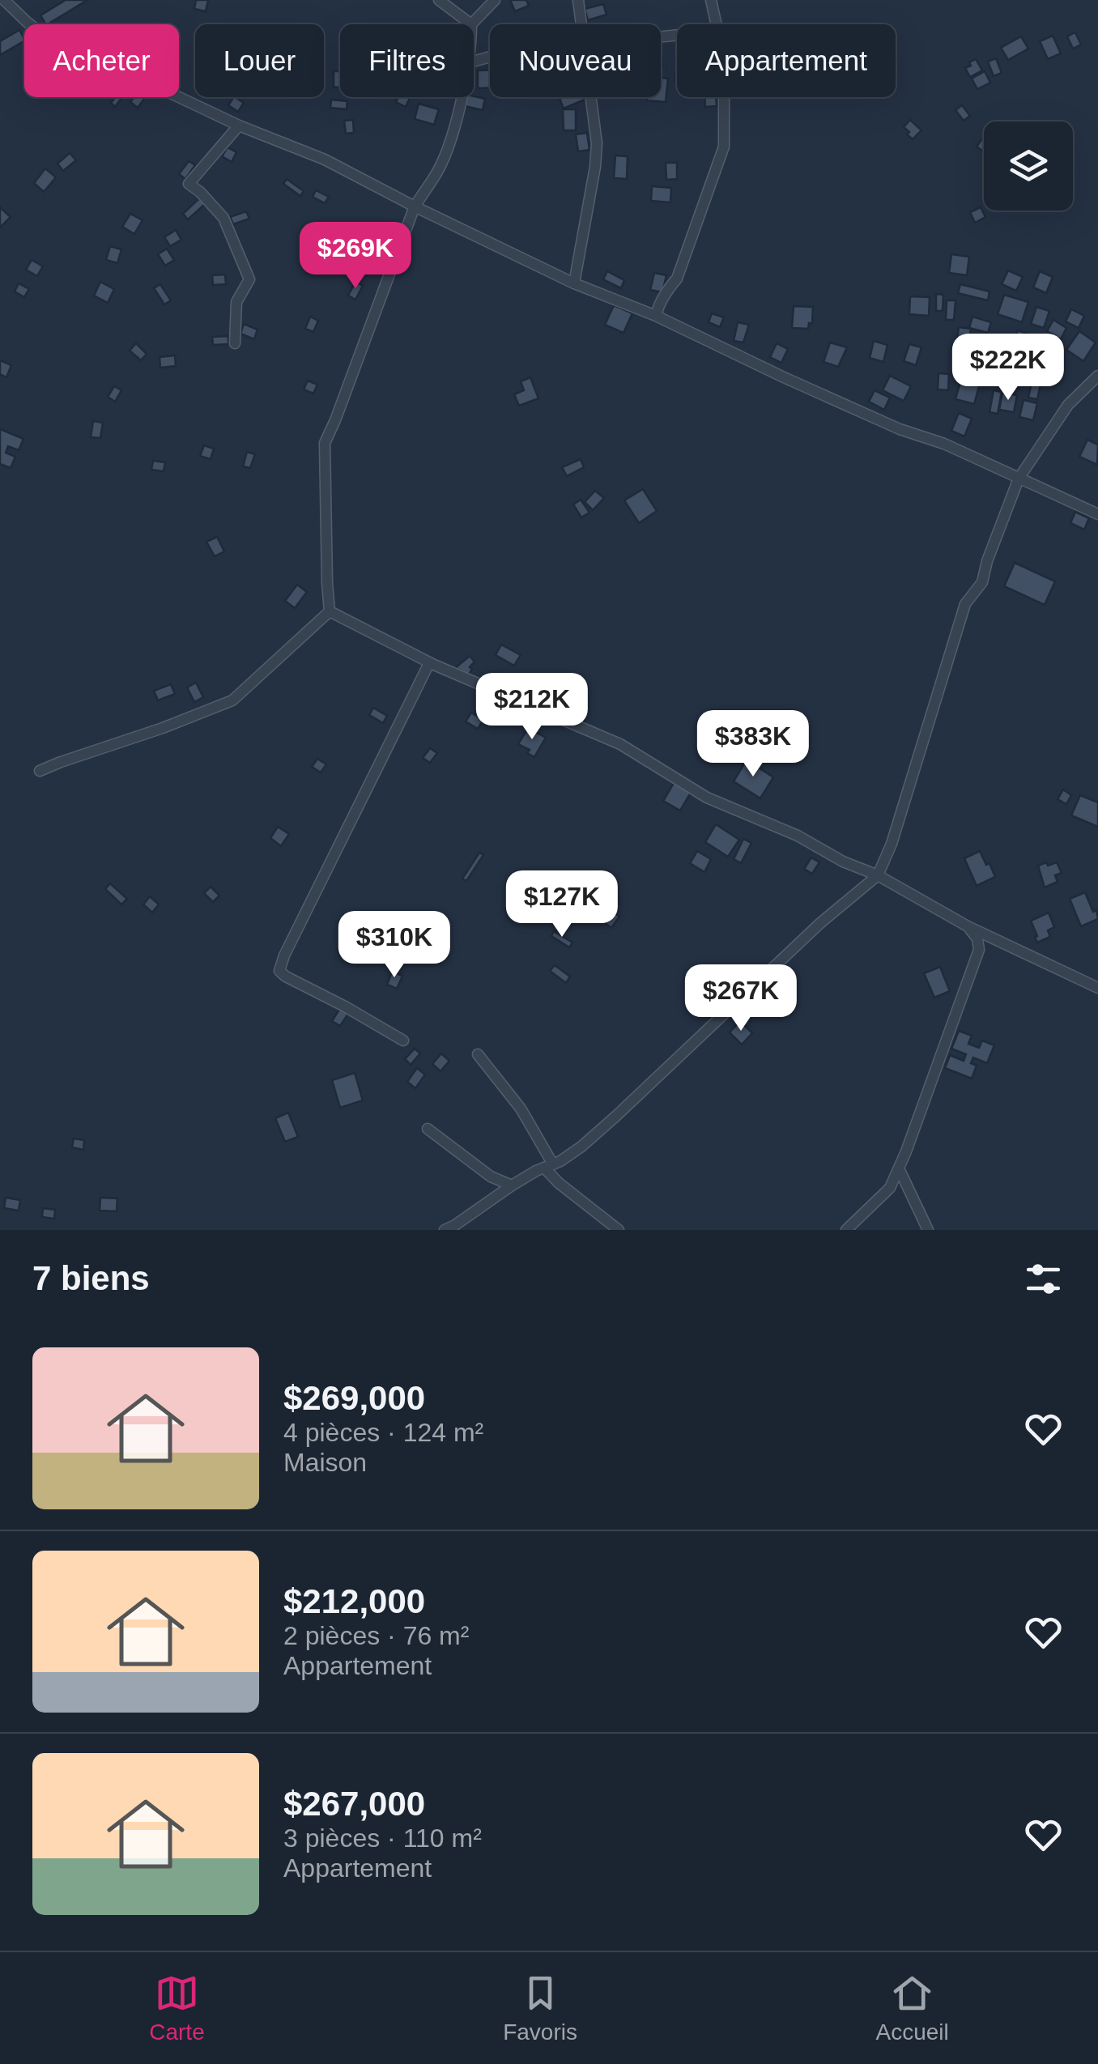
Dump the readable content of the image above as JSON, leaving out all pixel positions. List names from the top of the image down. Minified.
{"page":{"chip":["Acheter","Louer","Filtres","Nouveau","Appartement"],"price":["$269K","$222K","$212K","$383K","$127K","$310K","$267K"],"heading":"7 biens","list":[{"name":"$269,000","note":"4 pièces · 124 m² · Maison"},{"name":"$212,000","note":"2 pièces · 76 m² · Appartement"},{"name":"$267,000","note":"3 pièces · 110 m² · Appartement"}],"tabs":["Carte","Favoris","Accueil"]}}
